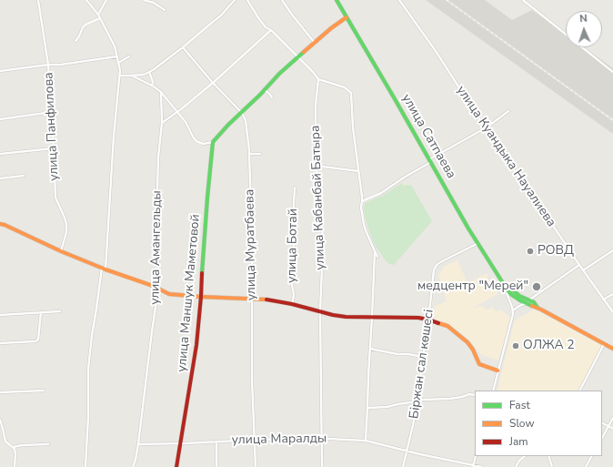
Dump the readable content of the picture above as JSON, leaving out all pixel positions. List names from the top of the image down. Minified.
{"streets":{"street":["улица Панфилова","улица Сатпаева","улица Куандыка Науалиева","улица Кабанбай Батыра","улица Муратбаева","улица Ботай","улица Амангельды","улица Маншук Маметовой","Біржан сал көшесі","улица Маралды"]},"crossings":[["улица Сатпаева","Біржан сал көшесі"],["улица Кабанбай Батыра","улица Маралды"],["улица Муратбаева","улица Маралды"],["улица Амангельды","улица Маралды"],["улица Маншук Маметовой","улица Маралды"],["Біржан сал көшесі","улица Маралды"]],"places":["РОВД","медцентр \"Мерей\"","ОЛЖА 2"],"legend":["Fast","Slow","Jam"],"north":"top"}
